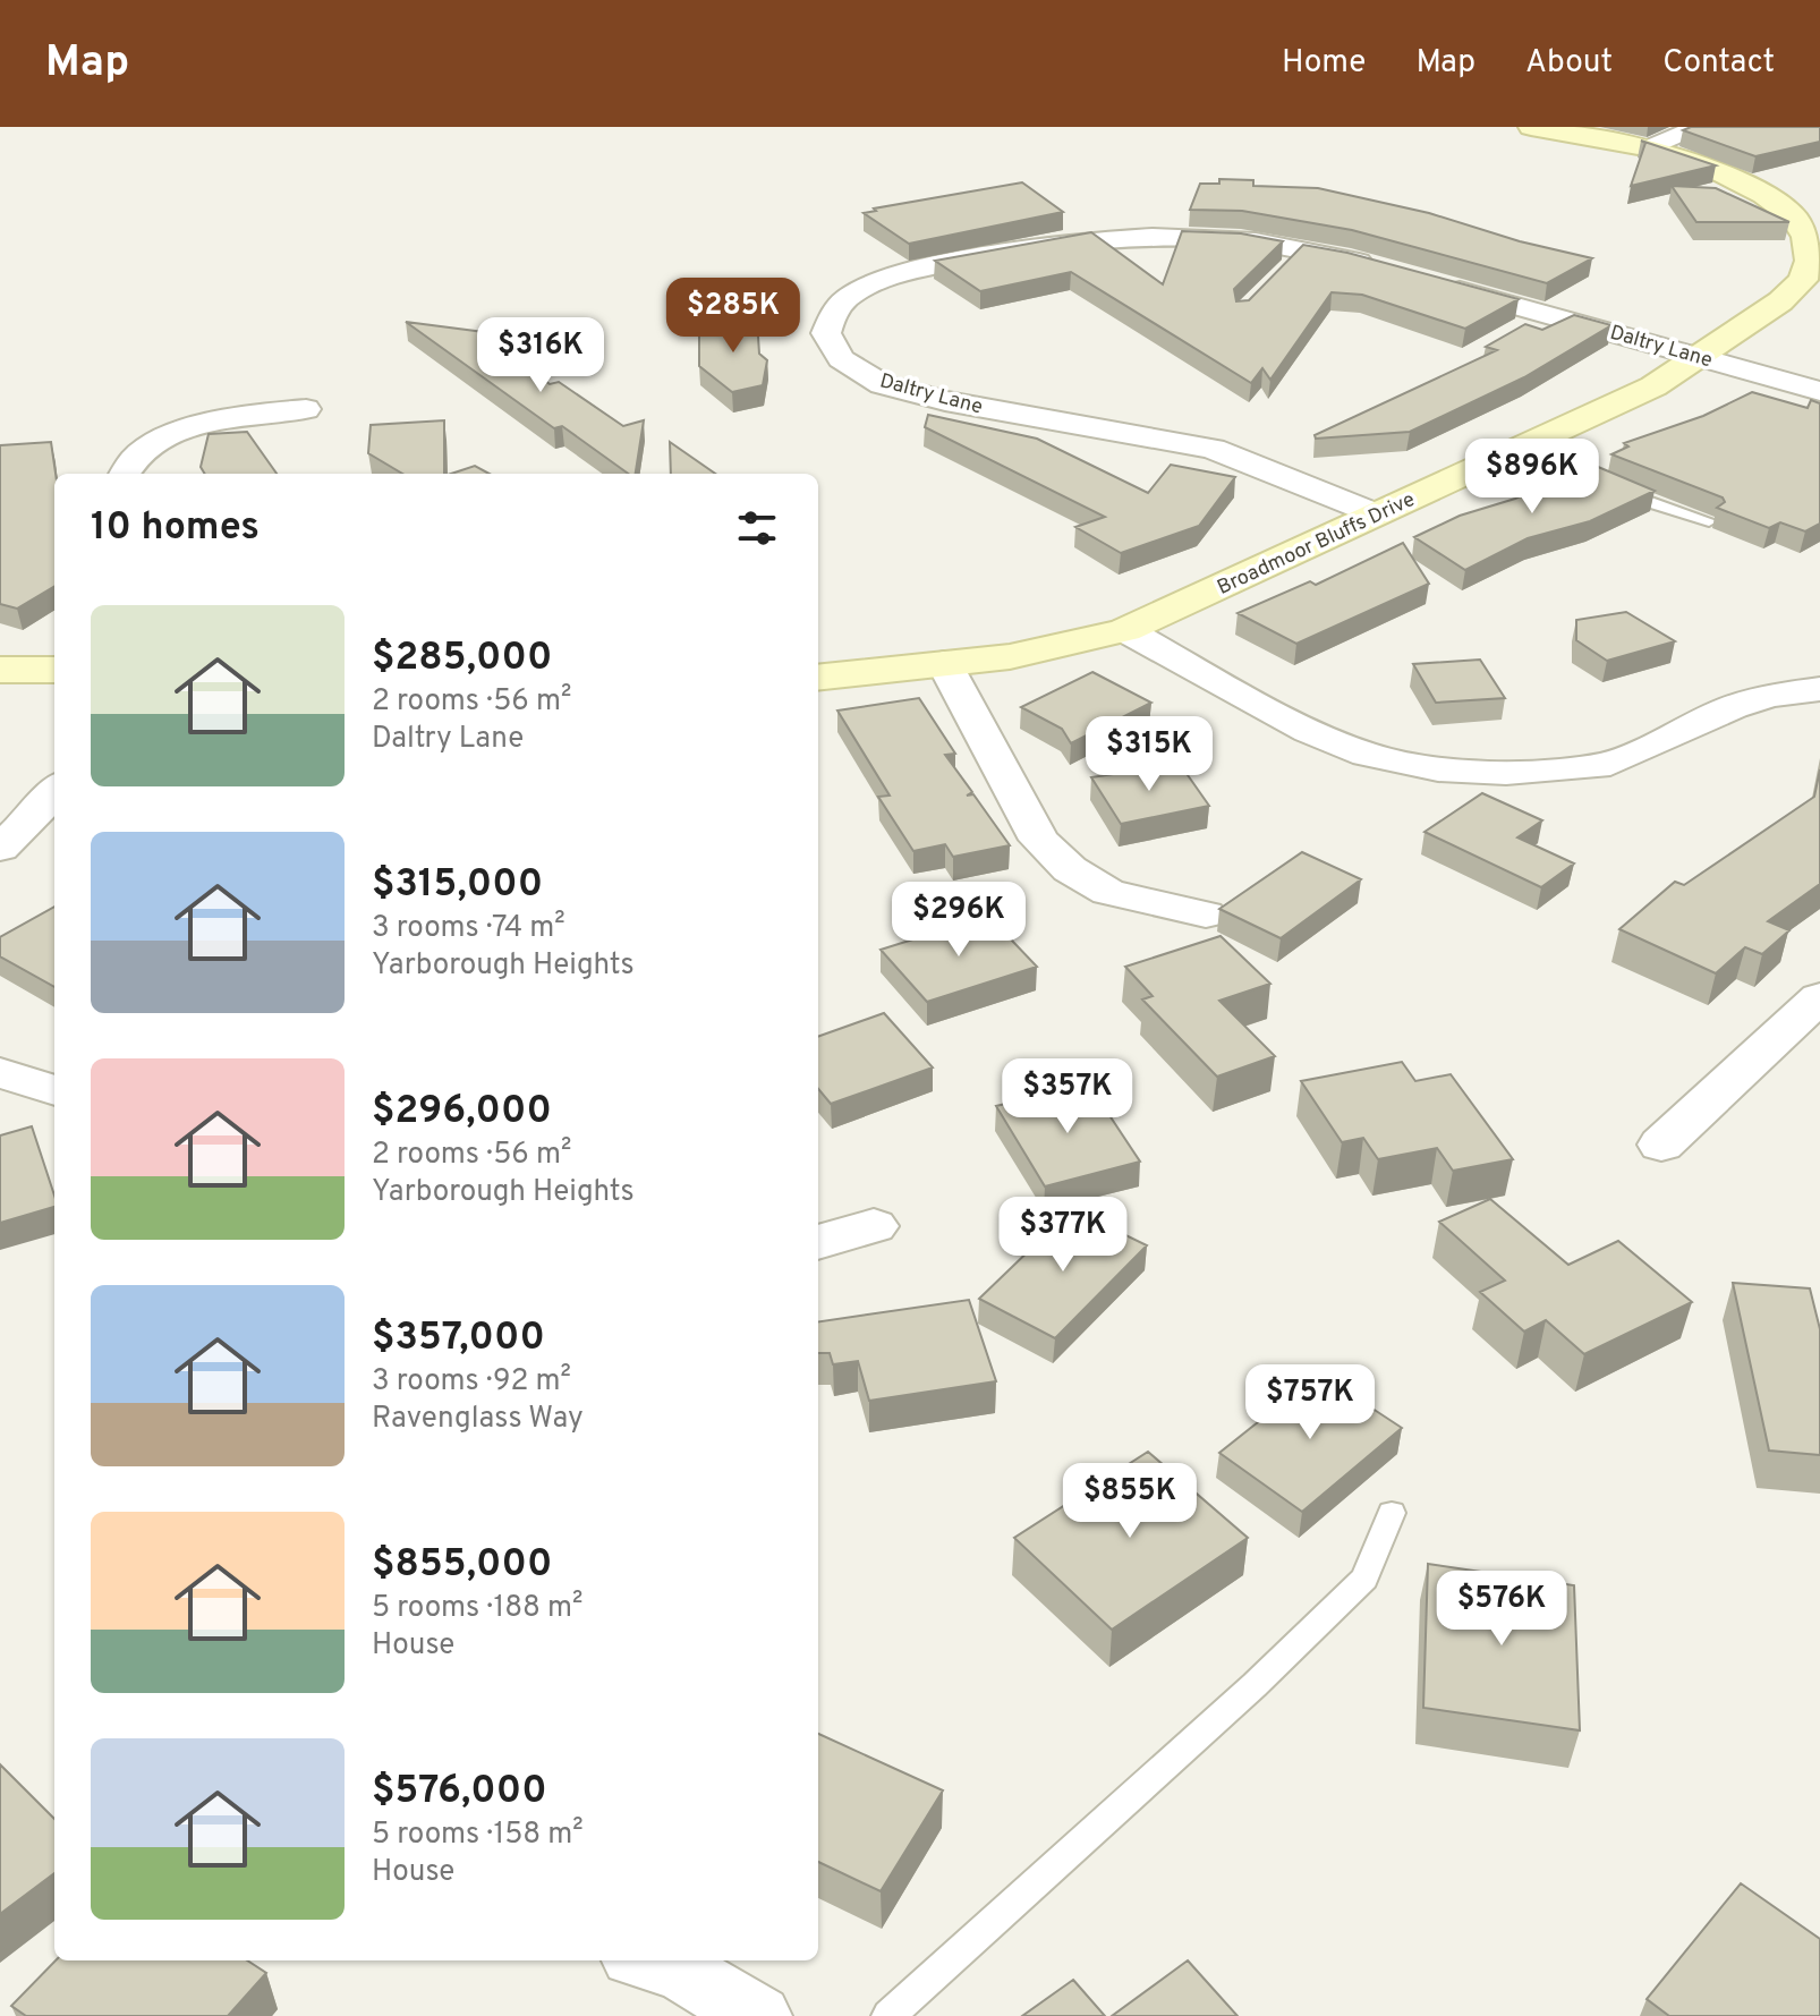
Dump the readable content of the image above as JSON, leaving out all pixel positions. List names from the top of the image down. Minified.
{"streets":{"street":["Daltry Lane","Broadmoor Bluffs Drive"]},"crossings":[["Daltry Lane","Broadmoor Bluffs Drive"]],"page":{"header":"Map","nav":["Home","Map","About","Contact"],"price":["$285K","$316K","$896K","$315K","$296K","$357K","$377K","$757K","$855K","$576K"],"heading":"10 homes","list":[{"name":"$285,000","note":"2 rooms · 56 m² · Daltry Lane"},{"name":"$315,000","note":"3 rooms · 74 m² · Yarborough Heights"},{"name":"$296,000","note":"2 rooms · 56 m² · Yarborough Heights"},{"name":"$357,000","note":"3 rooms · 92 m² · Ravenglass Way"},{"name":"$855,000","note":"5 rooms · 188 m² · House"},{"name":"$576,000","note":"5 rooms · 158 m² · House"}]}}
